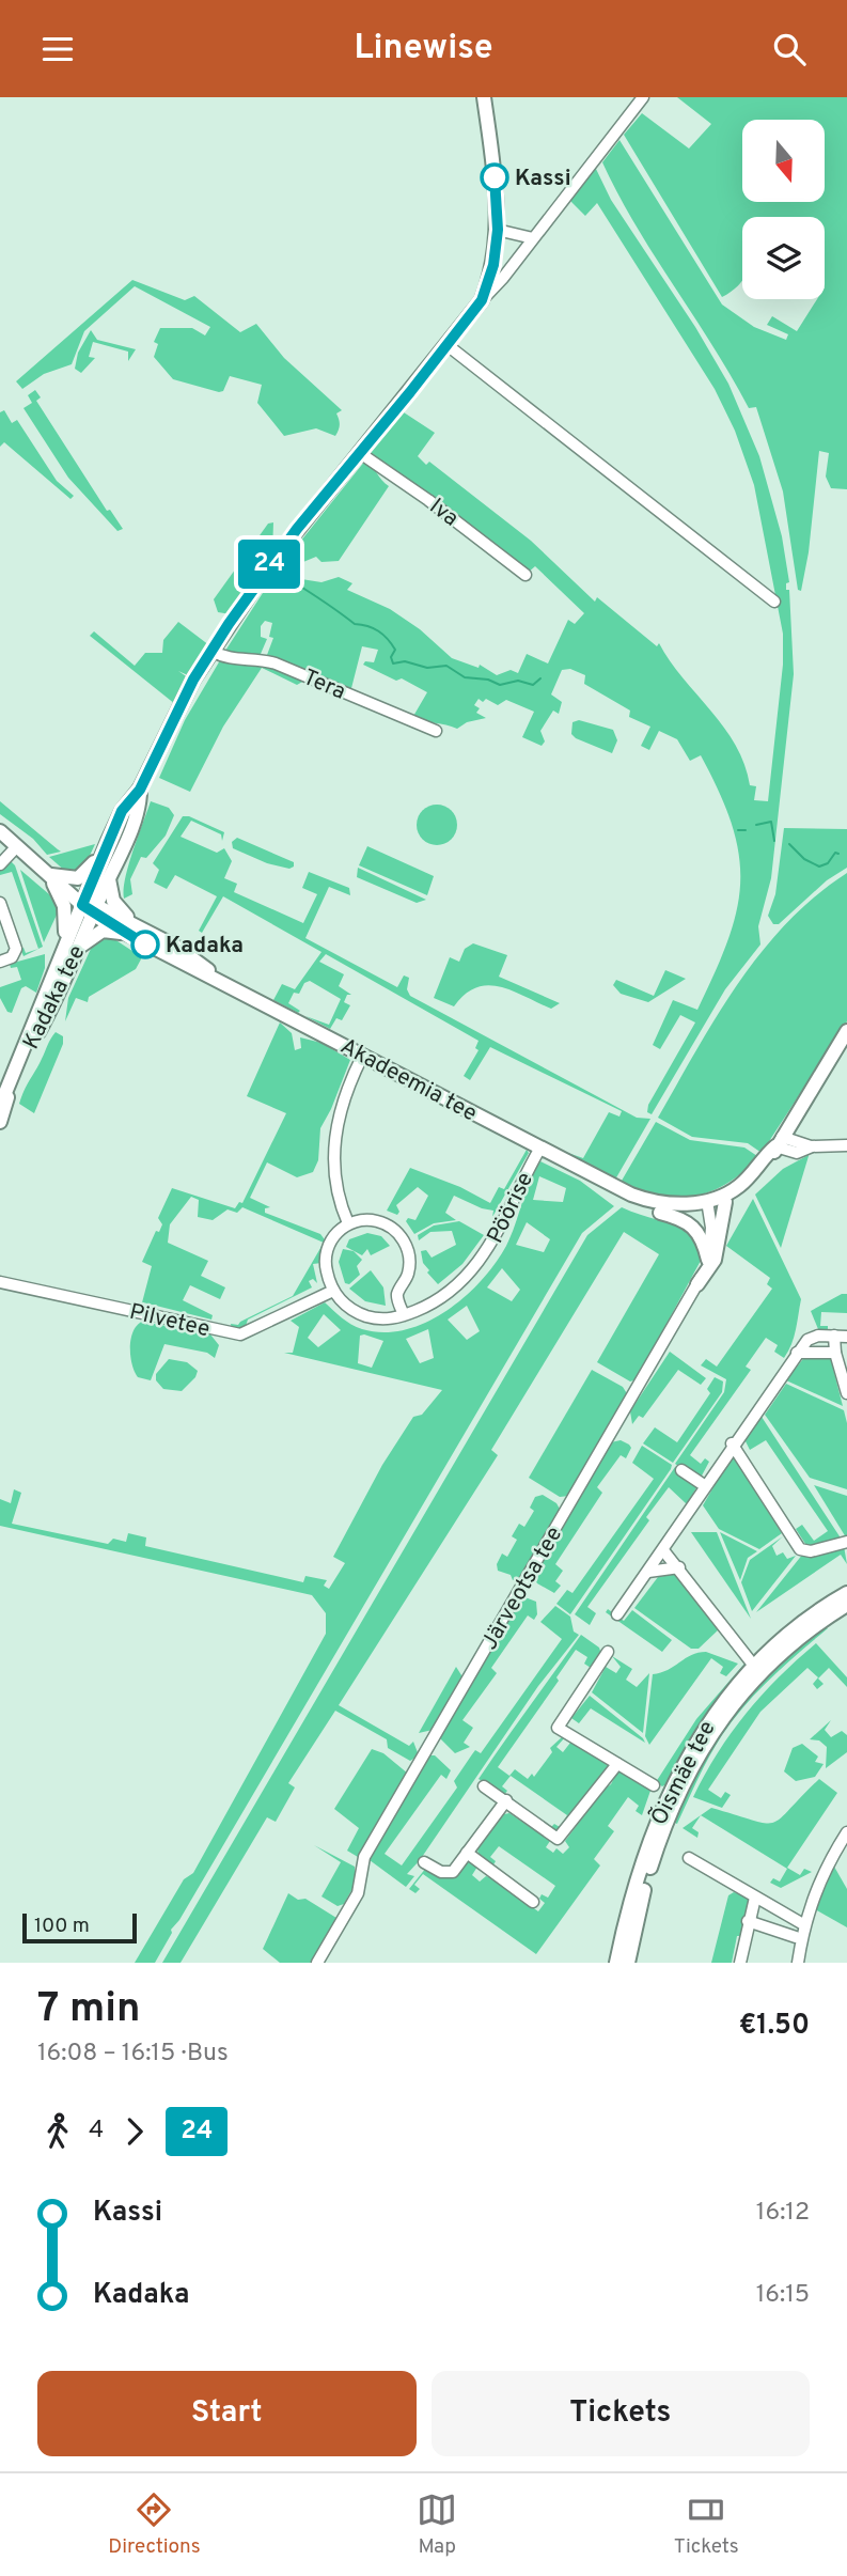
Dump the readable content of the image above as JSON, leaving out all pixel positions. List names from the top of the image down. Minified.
{"streets":{"main road":["Kadaka tee","Akadeemia tee","Õismäe tee"],"street":["Iva","Tera","Pöörise","Pilvetee","Järveotsa tee"]},"crossings":[["Iva","Kadaka tee"],["Tera","Kadaka tee"],["Kadaka tee","Akadeemia tee"],["Akadeemia tee","Pöörise"],["Akadeemia tee","Järveotsa tee"],["Pöörise","Pilvetee"]],"places":["Kassi","Kadaka"],"lines":["bus line 24"],"scale_bar":"100 m","north":"bottom","page":{"header":"Linewise","on_map":"24","scale":"100 m","heading":["7 min","16:08 – 16:15 · Bus","€1.50"],"legs":["4","24"],"list":[{"name":"Kassi","value":"16:12"},{"name":"Kadaka","value":"16:15"}],"buttons":["Start","Tickets"],"tabs":["Directions","Map","Tickets"]}}
